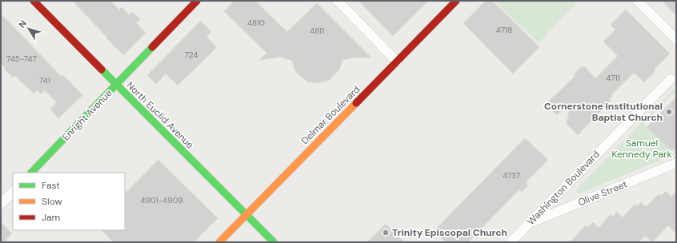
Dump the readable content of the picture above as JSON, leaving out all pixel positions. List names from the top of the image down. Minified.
{"streets":{"street":["Enright Avenue","North Euclid Avenue","Delmar Boulevard","Washington Boulevard","Olive Street"]},"crossings":[["Enright Avenue","North Euclid Avenue"],["North Euclid Avenue","Delmar Boulevard"],["Washington Boulevard","Olive Street"]],"parks":["Samuel Kennedy Park"],"places":["Cornerstone Institutional Baptist Church","Trinity Episcopal Church"],"house_numbers":["4810","4718","4811","724","745-747","4711","741","4737","4901-4909"],"legend":["Fast","Slow","Jam"],"north":"top left"}
